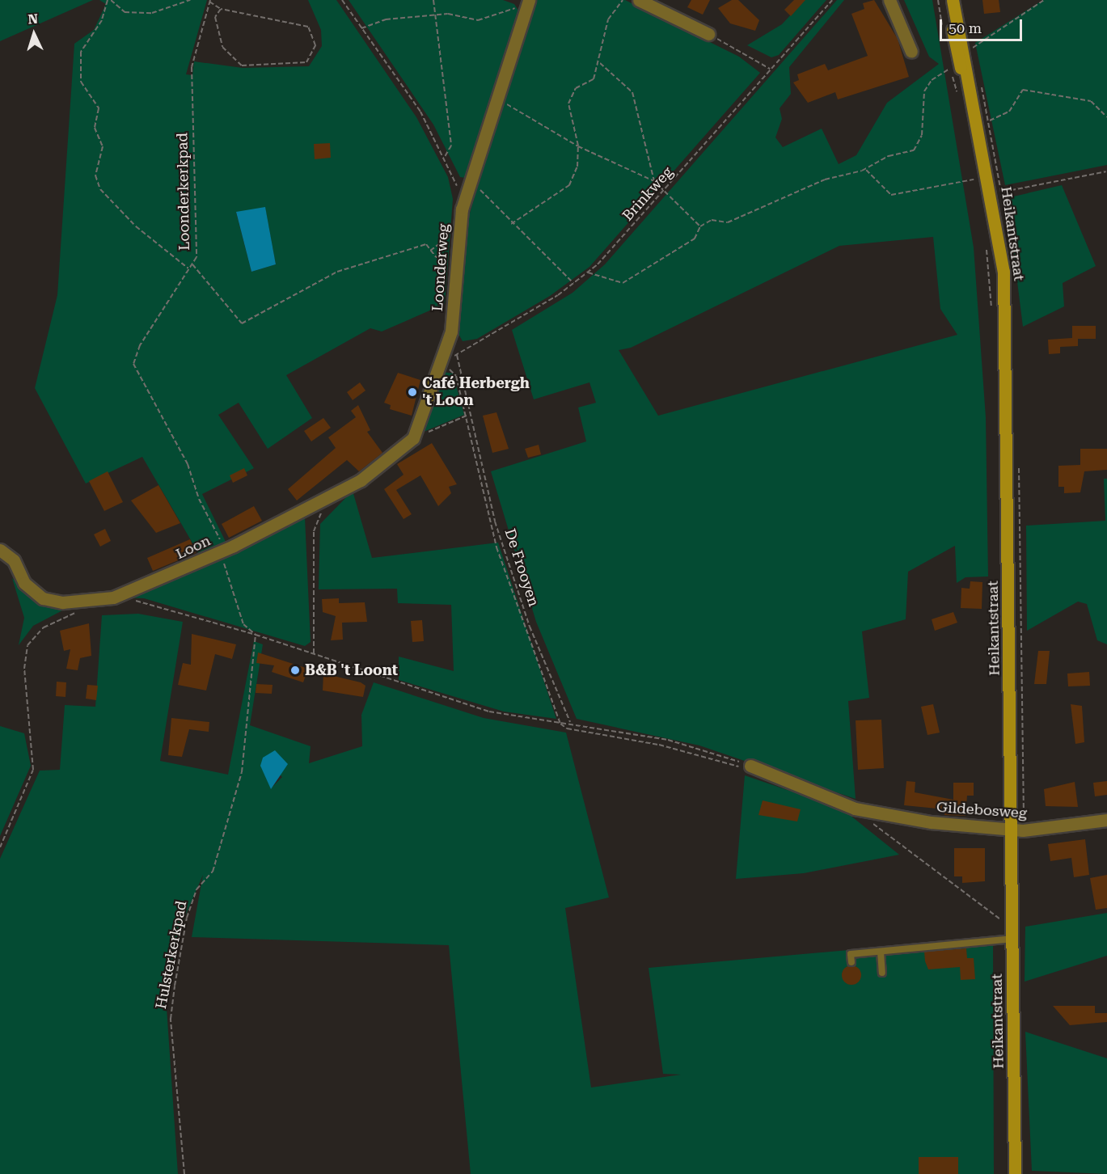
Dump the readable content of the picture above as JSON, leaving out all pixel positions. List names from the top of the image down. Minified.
{"streets":{"street":["Heikantstraat","Loonderweg","Loon","Gildebosweg"],"path":["Loonderkerkpad","Brinkweg","De Frooyen","Hulsterkerkpad"]},"crossings":[["Loonderkerkpad","Loon"],["Brinkweg","Loonderweg"],["Brinkweg","De Frooyen"],["Heikantstraat","Gildebosweg"],["Loonderweg","De Frooyen"]],"places":["Café Herbergh 't Loon","B&B 't Loont"],"scale_bar":"50 m","north":"top"}
